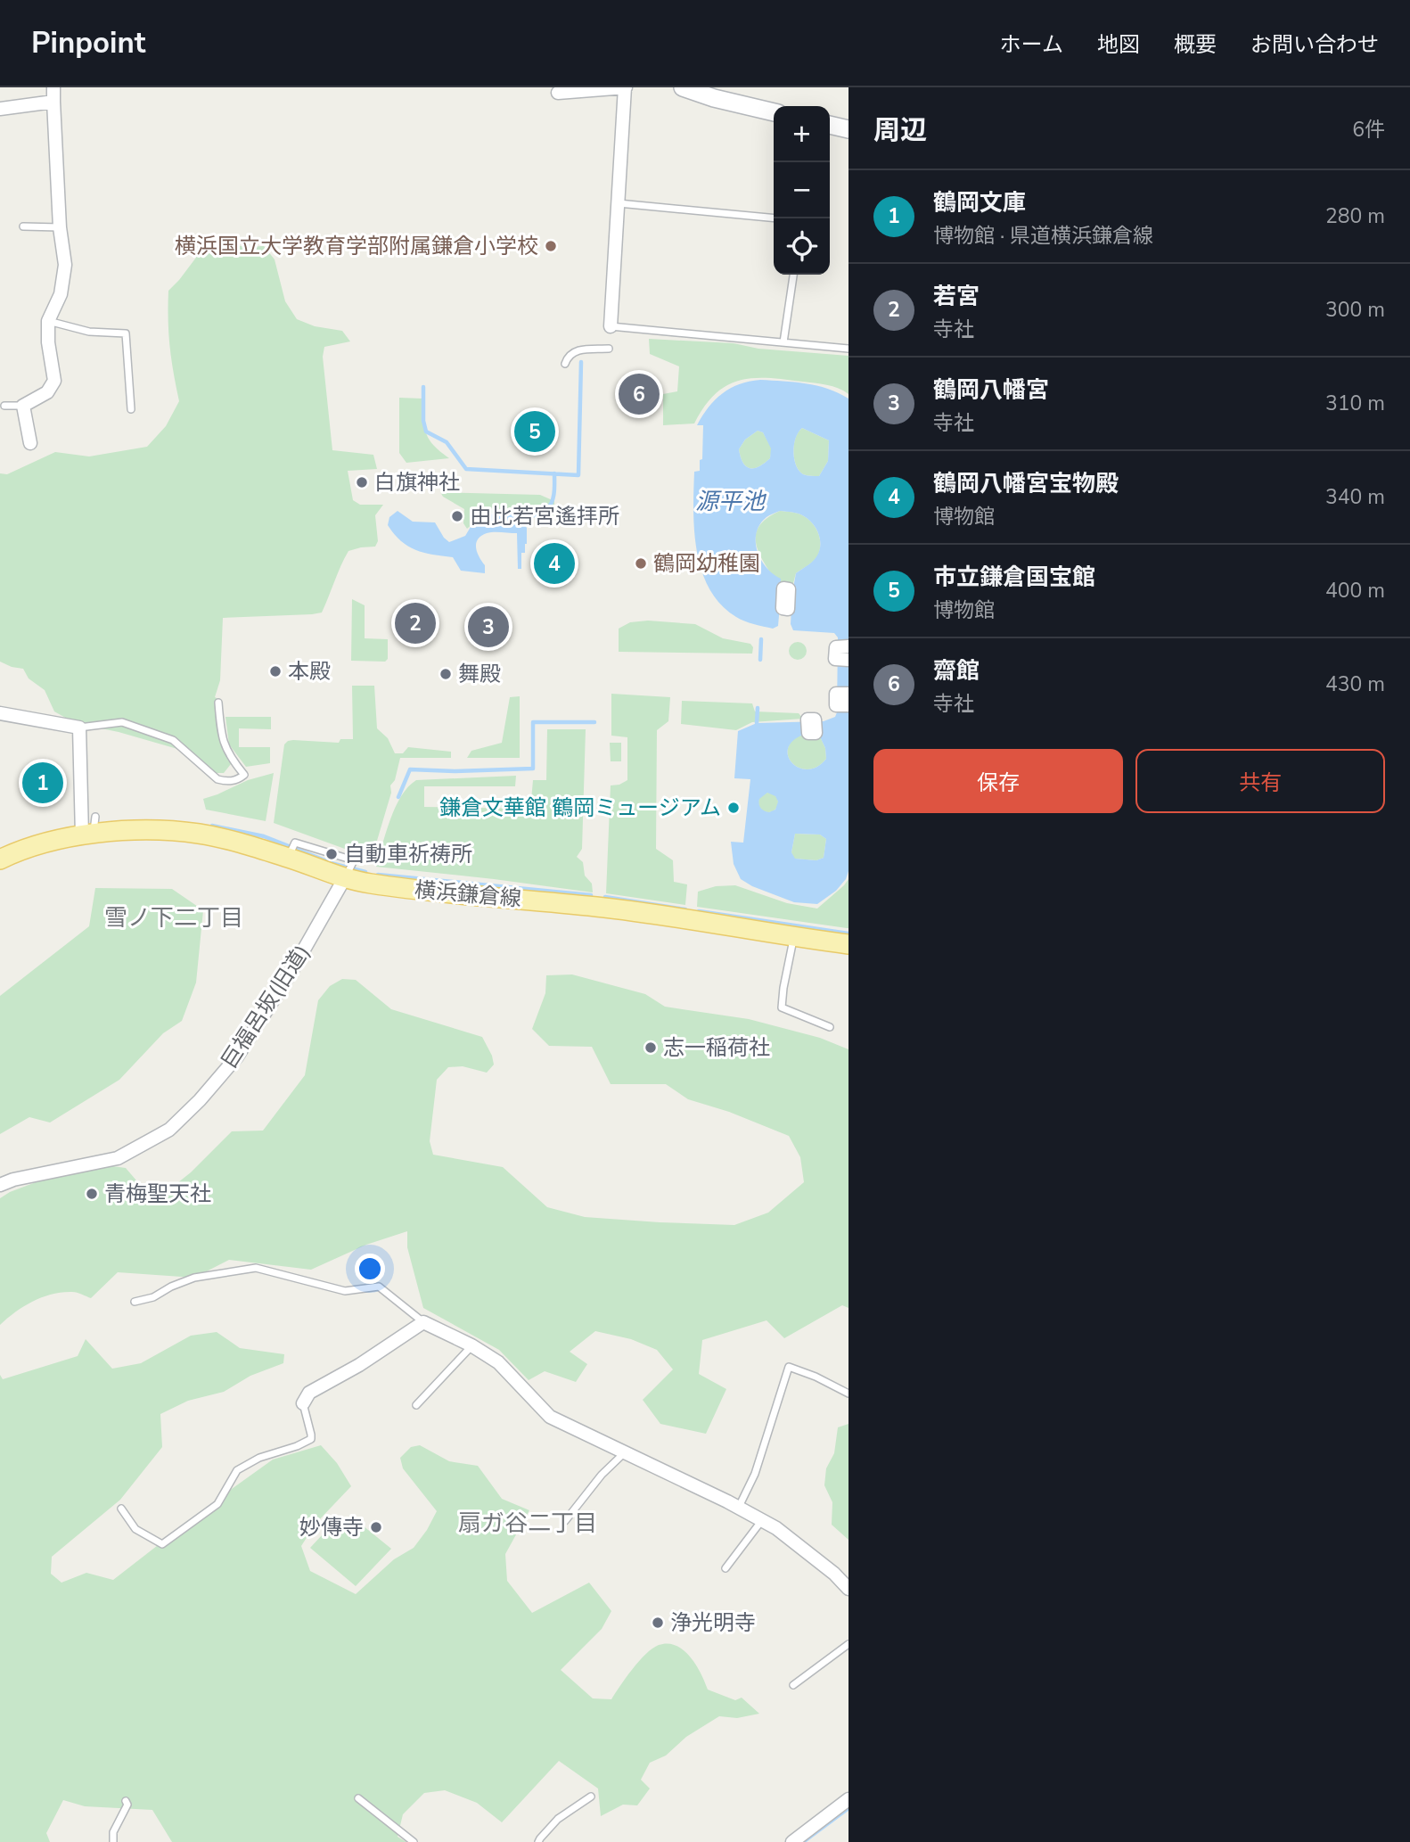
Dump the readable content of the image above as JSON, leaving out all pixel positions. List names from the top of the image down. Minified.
{"streets":{"main road":["横浜鎌倉線"],"street":["巨福呂坂(旧道)"]},"crossings":[["横浜鎌倉線","巨福呂坂(旧道)"]],"districts":["雪ノ下二丁目","扇ガ谷二丁目"],"water":["源平池"],"places":["横浜国立大学教育学部附属鎌倉小学校","白旗神社","由比若宮遙拝所","鶴岡幼稚園","本殿","舞殿","鎌倉文華館 鶴岡ミュージアム","自動車祈祷所","志一稲荷社","青梅聖天社","妙傳寺","浄光明寺"],"page":{"header":"Pinpoint","nav":["ホーム","地図","概要","お問い合わせ"],"heading":["周辺","6件"],"map_buttons":["+","−"],"list":[{"mark":"1","name":"鶴岡文庫","note":"博物館 · 県道横浜鎌倉線","value":"280 m"},{"mark":"2","name":"若宮","note":"寺社","value":"300 m"},{"mark":"3","name":"鶴岡八幡宮","note":"寺社","value":"310 m"},{"mark":"4","name":"鶴岡八幡宮宝物殿","note":"博物館","value":"340 m"},{"mark":"5","name":"市立鎌倉国宝館","note":"博物館","value":"400 m"},{"mark":"6","name":"齋館","note":"寺社","value":"430 m"}],"pins":["6","5","4","2","3","1"],"buttons":["保存","共有"]}}
